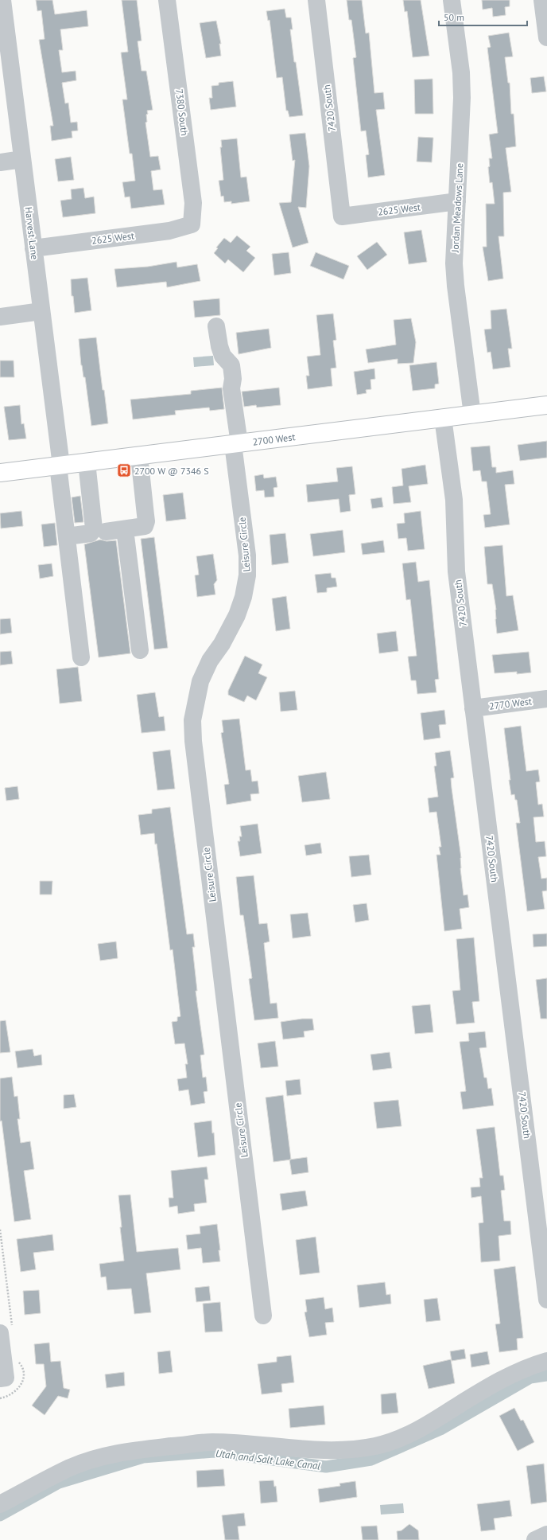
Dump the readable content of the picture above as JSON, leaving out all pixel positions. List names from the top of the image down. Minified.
{"streets":{"main road":["2700 West"],"street":["7420 South","7380 South","Jordan Meadows Lane","2625 West","Harvest Lane","Leisure Circle","2770 West"]},"crossings":[["7420 South","2625 West"],["7420 South","2700 West"],["7420 South","2770 West"],["7380 South","2625 West"],["Jordan Meadows Lane","2625 West"],["Jordan Meadows Lane","2700 West"],["2625 West","Harvest Lane"],["Harvest Lane","2700 West"],["2700 West","Leisure Circle"]],"water":["Utah and Salt Lake Canal"],"places":{"bus stop":["2700 W @ 7346 S"]},"scale_bar":"50 m"}
